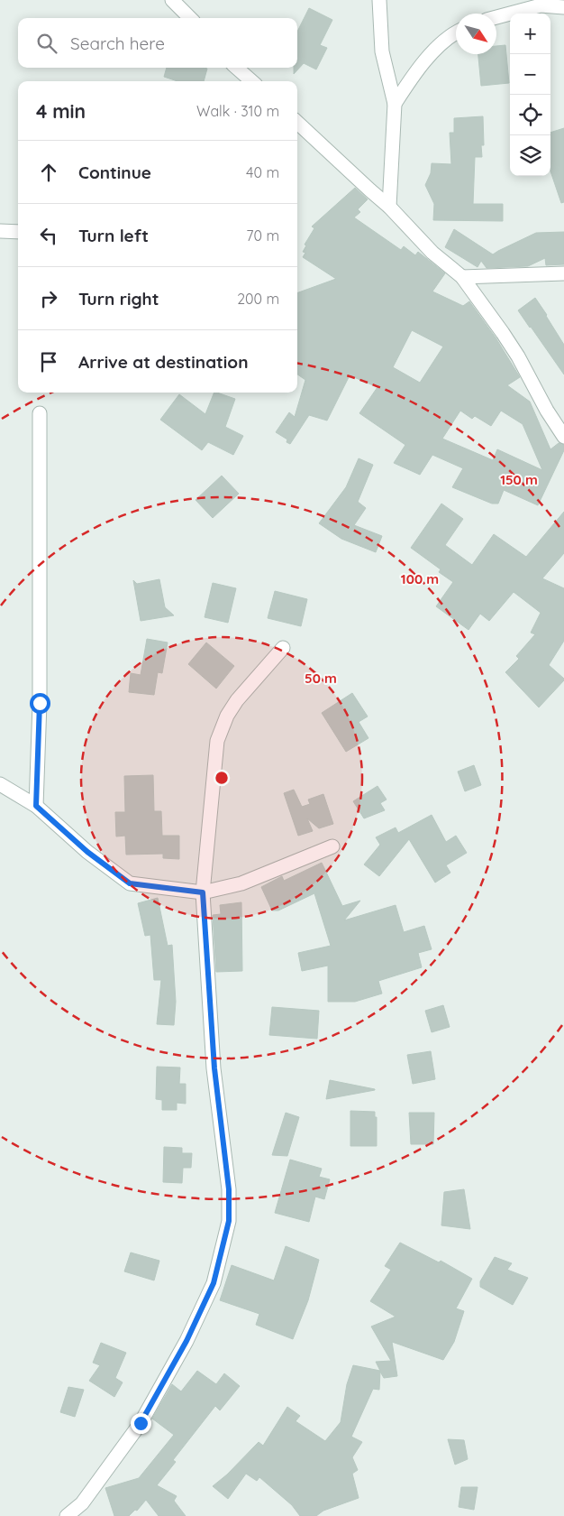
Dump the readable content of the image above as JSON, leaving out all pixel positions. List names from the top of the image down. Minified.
{"north":"bottom right","page":{"map_buttons":["+","−"],"search":"Search here","heading":["4 min","Walk · 310 m"],"list":[["Continue","40 m"],["Turn left","70 m"],["Turn right","200 m"],"Arrive at destination"]},"rings":["150 m","100 m","50 m"]}
